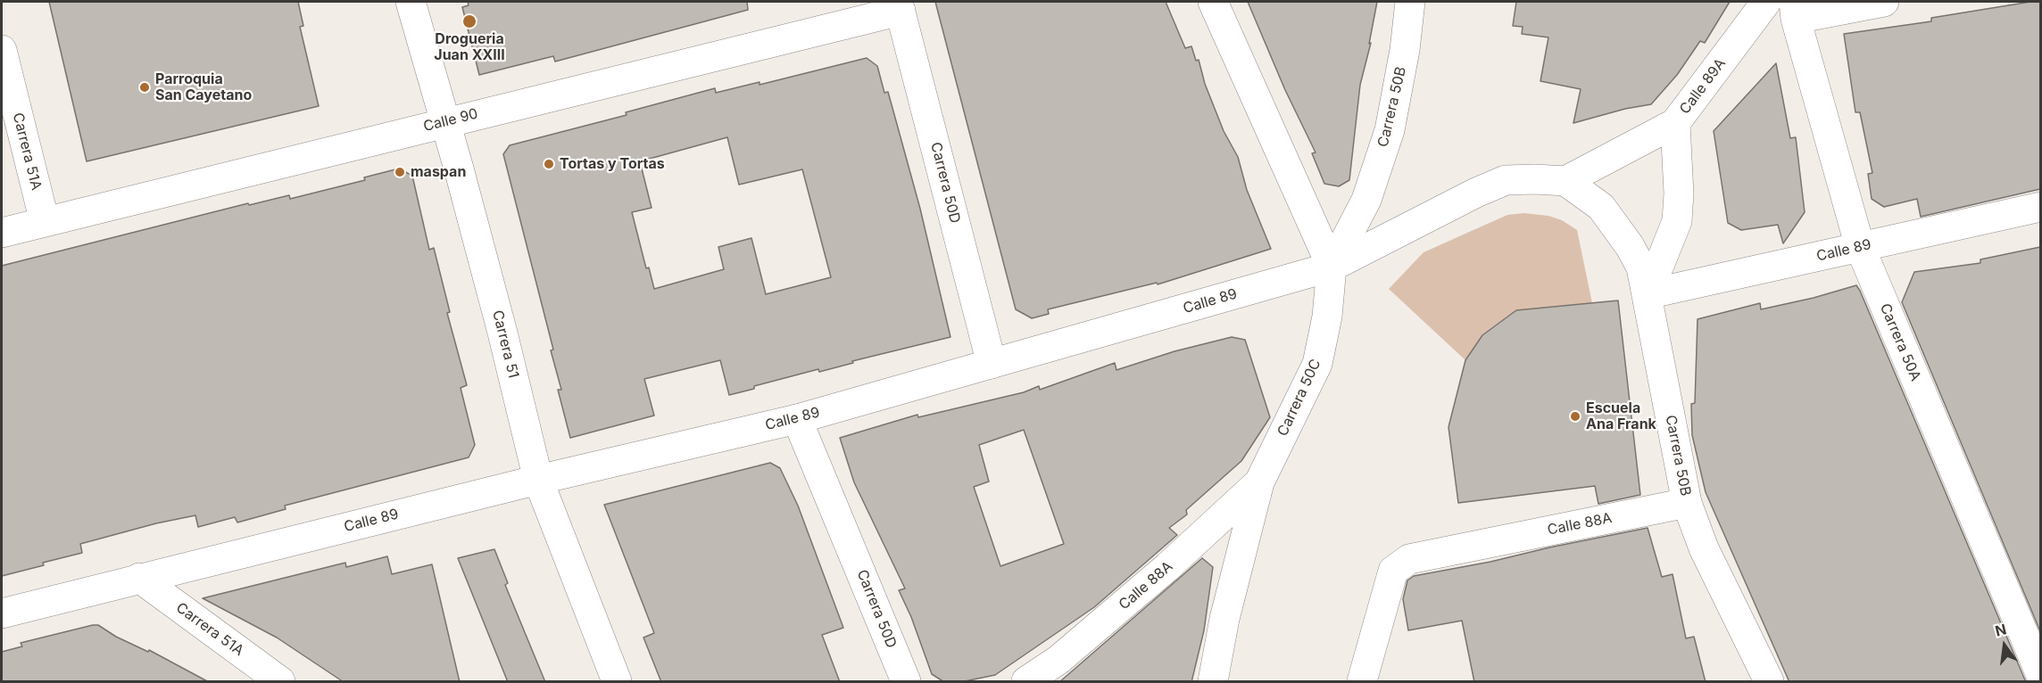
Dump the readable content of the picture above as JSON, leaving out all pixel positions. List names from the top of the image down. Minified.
{"streets":{"street":["Calle 89A","Carrera 50B","Calle 90","Carrera 51A","Carrera 50D","Calle 89","Carrera 50A","Carrera 51","Carrera 50C","Calle 88A"]},"crossings":[["Calle 89A","Carrera 50B"],["Calle 89A","Calle 89"],["Carrera 50B","Calle 89"],["Carrera 50B","Carrera 50C"],["Carrera 50B","Calle 88A"],["Calle 90","Carrera 51A"],["Calle 90","Carrera 50D"],["Calle 90","Carrera 51"],["Carrera 51A","Calle 89"],["Carrera 50D","Calle 89"],["Calle 89","Carrera 50A"],["Calle 89","Carrera 51"],["Calle 89","Carrera 50C"],["Carrera 50C","Calle 88A"]],"places":["Drogueria Juan XXIII","Parroquia San Cayetano","Tortas y Tortas","maspan","Escuela Ana Frank"],"north":"top"}
